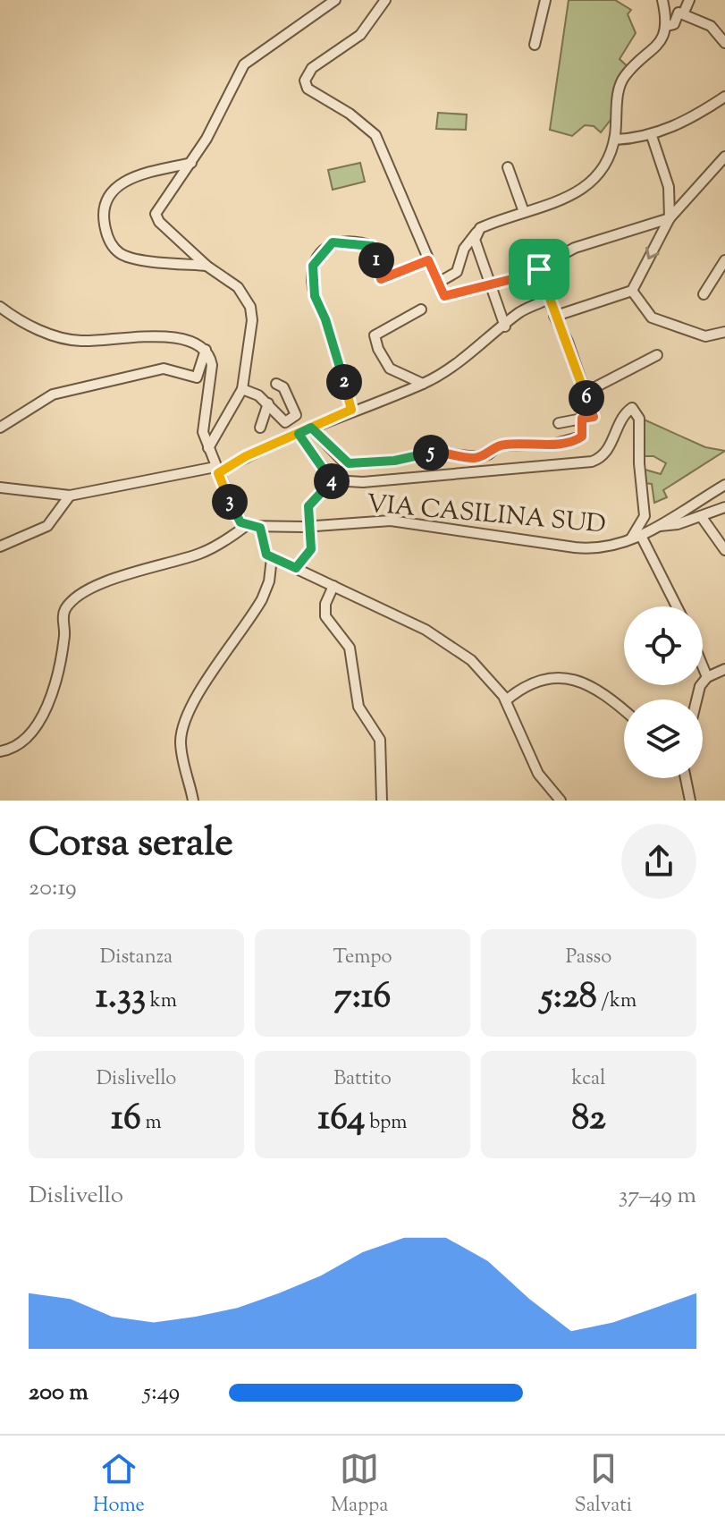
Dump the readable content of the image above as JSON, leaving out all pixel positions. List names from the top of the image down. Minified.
{"streets":{"street":["VIA CASILINA SUD"]},"page":{"pins":["1","2","6","5","4","3"],"heading":["Corsa serale","20:19"],"stats":[["Distanza","1.33 km"],["Tempo","7:16"],["Passo","5:28 /km"],["Dislivello","16 m"],["Battito","164 bpm"],["kcal","82"]],"chart":["Dislivello","37–49 m"],"list":[{"name":"200 m","note":"5:49"}],"tabs":["Home","Mappa","Salvati"]}}
